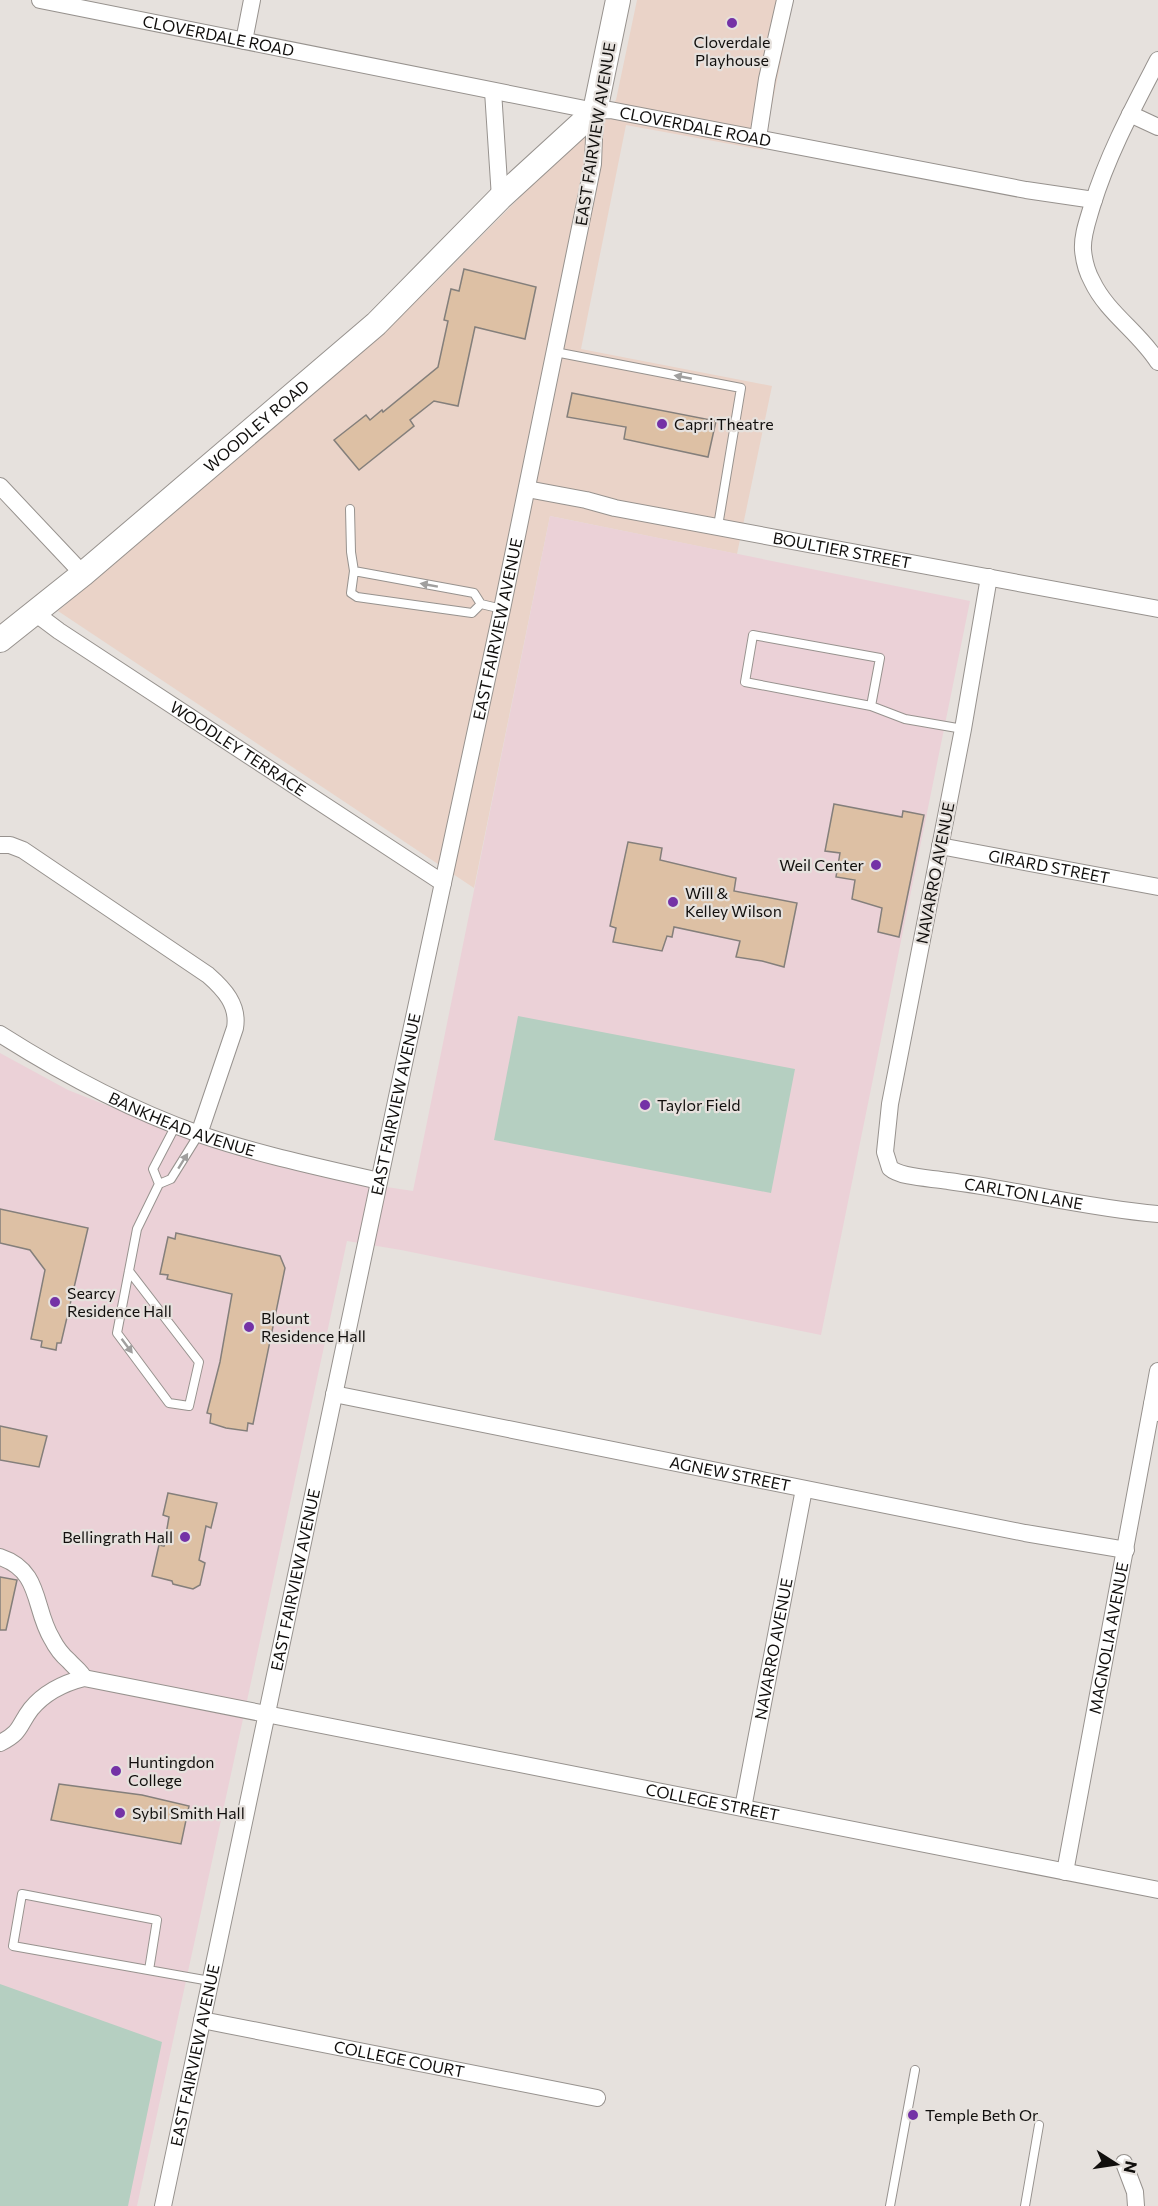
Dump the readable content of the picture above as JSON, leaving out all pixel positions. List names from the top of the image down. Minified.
{"streets":{"main road":["EAST FAIRVIEW AVENUE","WOODLEY ROAD"],"street":["CLOVERDALE ROAD","BOULTIER STREET","WOODLEY TERRACE","GIRARD STREET","NAVARRO AVENUE","BANKHEAD AVENUE","CARLTON LANE","AGNEW STREET","MAGNOLIA AVENUE","COLLEGE STREET","COLLEGE COURT"]},"crossings":[["CLOVERDALE ROAD","EAST FAIRVIEW AVENUE"],["CLOVERDALE ROAD","WOODLEY ROAD"],["EAST FAIRVIEW AVENUE","WOODLEY ROAD"],["EAST FAIRVIEW AVENUE","BOULTIER STREET"],["EAST FAIRVIEW AVENUE","WOODLEY TERRACE"],["EAST FAIRVIEW AVENUE","BANKHEAD AVENUE"],["EAST FAIRVIEW AVENUE","AGNEW STREET"],["EAST FAIRVIEW AVENUE","COLLEGE STREET"],["EAST FAIRVIEW AVENUE","COLLEGE COURT"],["WOODLEY ROAD","WOODLEY TERRACE"],["BOULTIER STREET","NAVARRO AVENUE"],["GIRARD STREET","NAVARRO AVENUE"],["NAVARRO AVENUE","CARLTON LANE"],["NAVARRO AVENUE","AGNEW STREET"],["NAVARRO AVENUE","COLLEGE STREET"],["AGNEW STREET","MAGNOLIA AVENUE"],["MAGNOLIA AVENUE","COLLEGE STREET"]],"places":["Cloverdale Playhouse","Capri Theatre","Weil Center","Will & Kelley Wilson","Taylor Field","Searcy Residence Hall","Blount Residence Hall","Bellingrath Hall","Huntingdon College","Sybil Smith Hall","Temple Beth Or"],"north":"right"}
